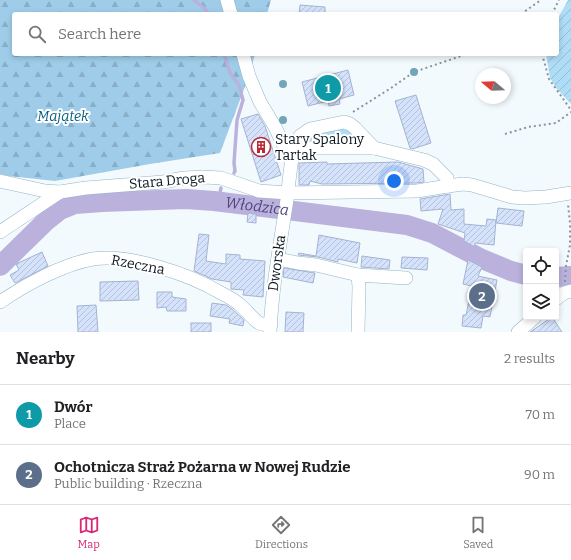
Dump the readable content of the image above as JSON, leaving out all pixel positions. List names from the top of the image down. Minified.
{"streets":{"street":["Stara Droga","Dworska","Rzeczna"]},"crossings":[["Stara Droga","Dworska"],["Dworska","Rzeczna"]],"water":["Włodzica"],"parks":["Majątek"],"places":{"building":["Stary Spalony Tartak"]},"north":"left","page":{"search":"Search here","pins":["1","2"],"heading":["Nearby","2 results"],"list":[{"mark":"1","name":"Dwór","note":"Place","value":"70 m"},{"mark":"2","name":"Ochotnicza Straż Pożarna w Nowej Rudzie","note":"Public building · Rzeczna","value":"90 m"}],"nav":["Map","Directions","Saved"]}}
